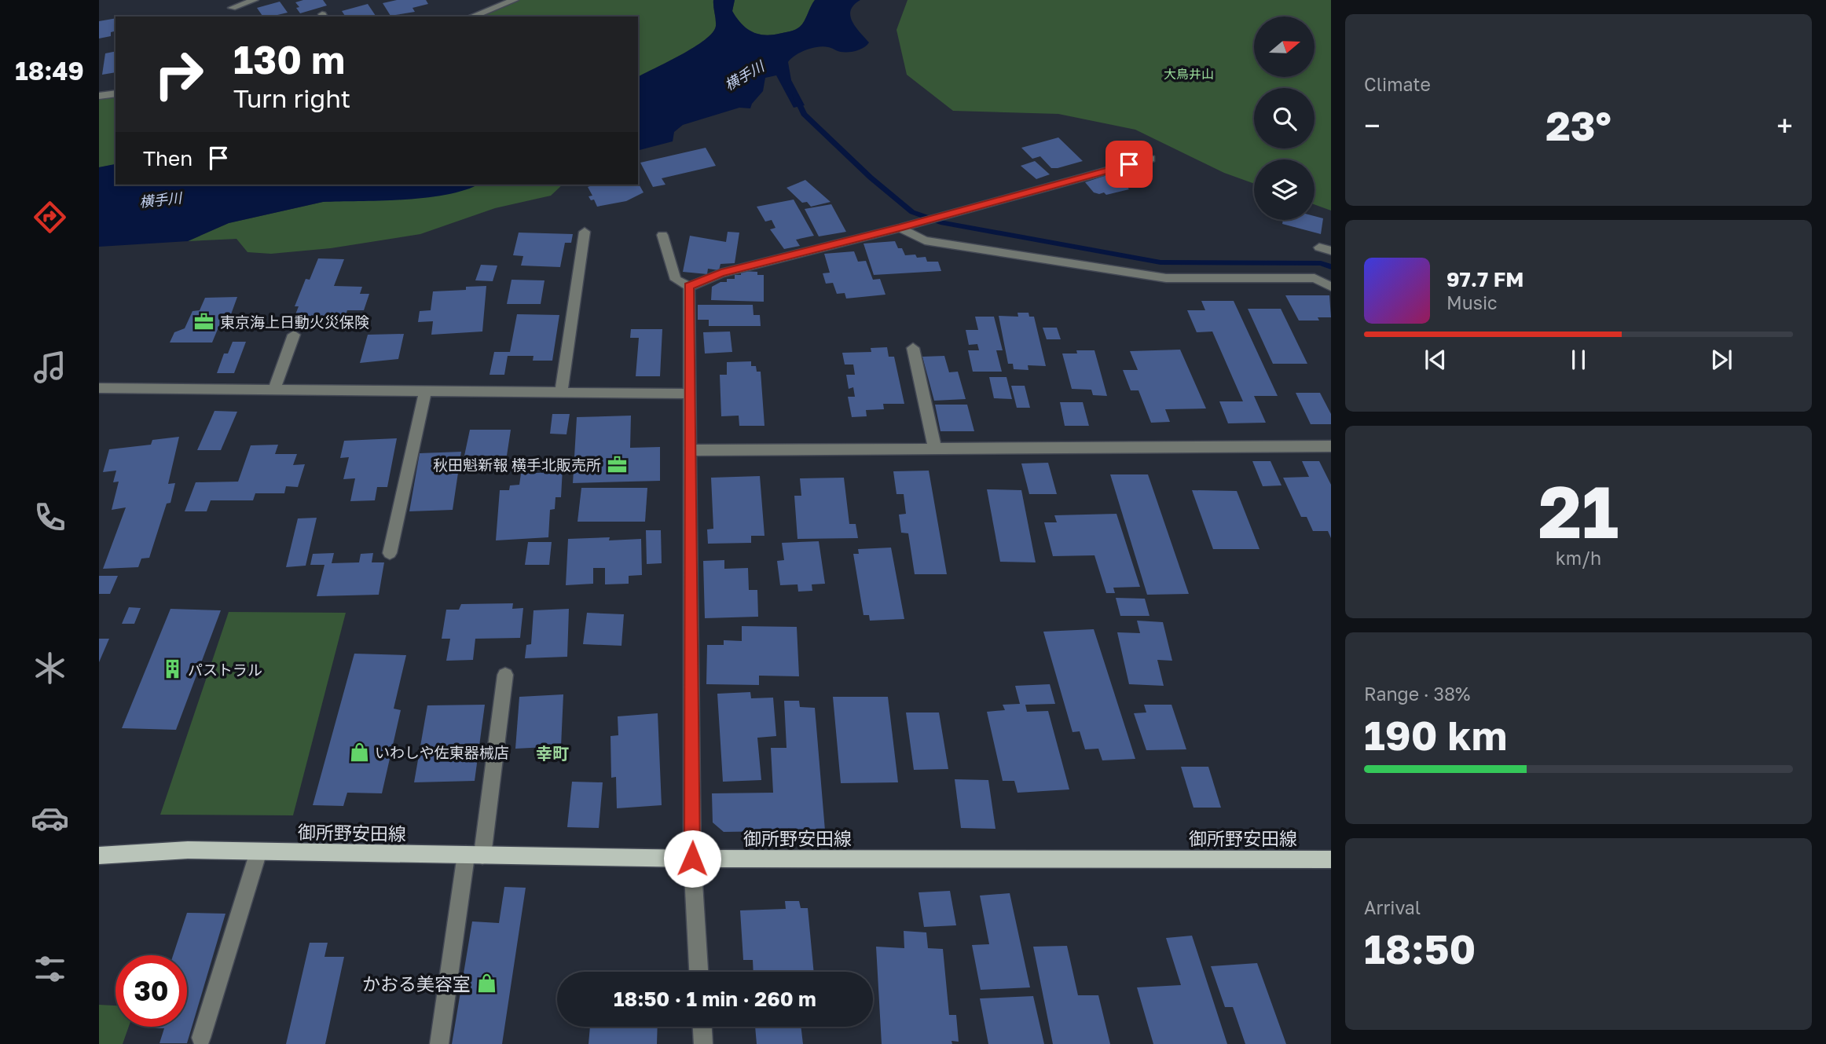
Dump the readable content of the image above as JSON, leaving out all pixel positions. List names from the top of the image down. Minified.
{"streets":{"main road":["御所野安田線"]},"districts":["幸町"],"water":["横手川"],"parks":["大鳥井山"],"places":{"office":["東京海上日動火災保険","秋田魁新報 横手北販売所"],"building":["パストラル"],"shop":["いわしや佐東器械店","かおる美容室"]},"north":"right","page":{"tabs":"18:49","tile":["Climate",["21","km/h"],["Range · 38%","190 km"],["Arrival","18:50"]],"turn":["130 m","Turn right"],"heat":["−","23°","+"],"then":"Then","song":["97.7 FM","Music"],"limit":"30","trip":"18:50 · 1 min · 260 m"}}
